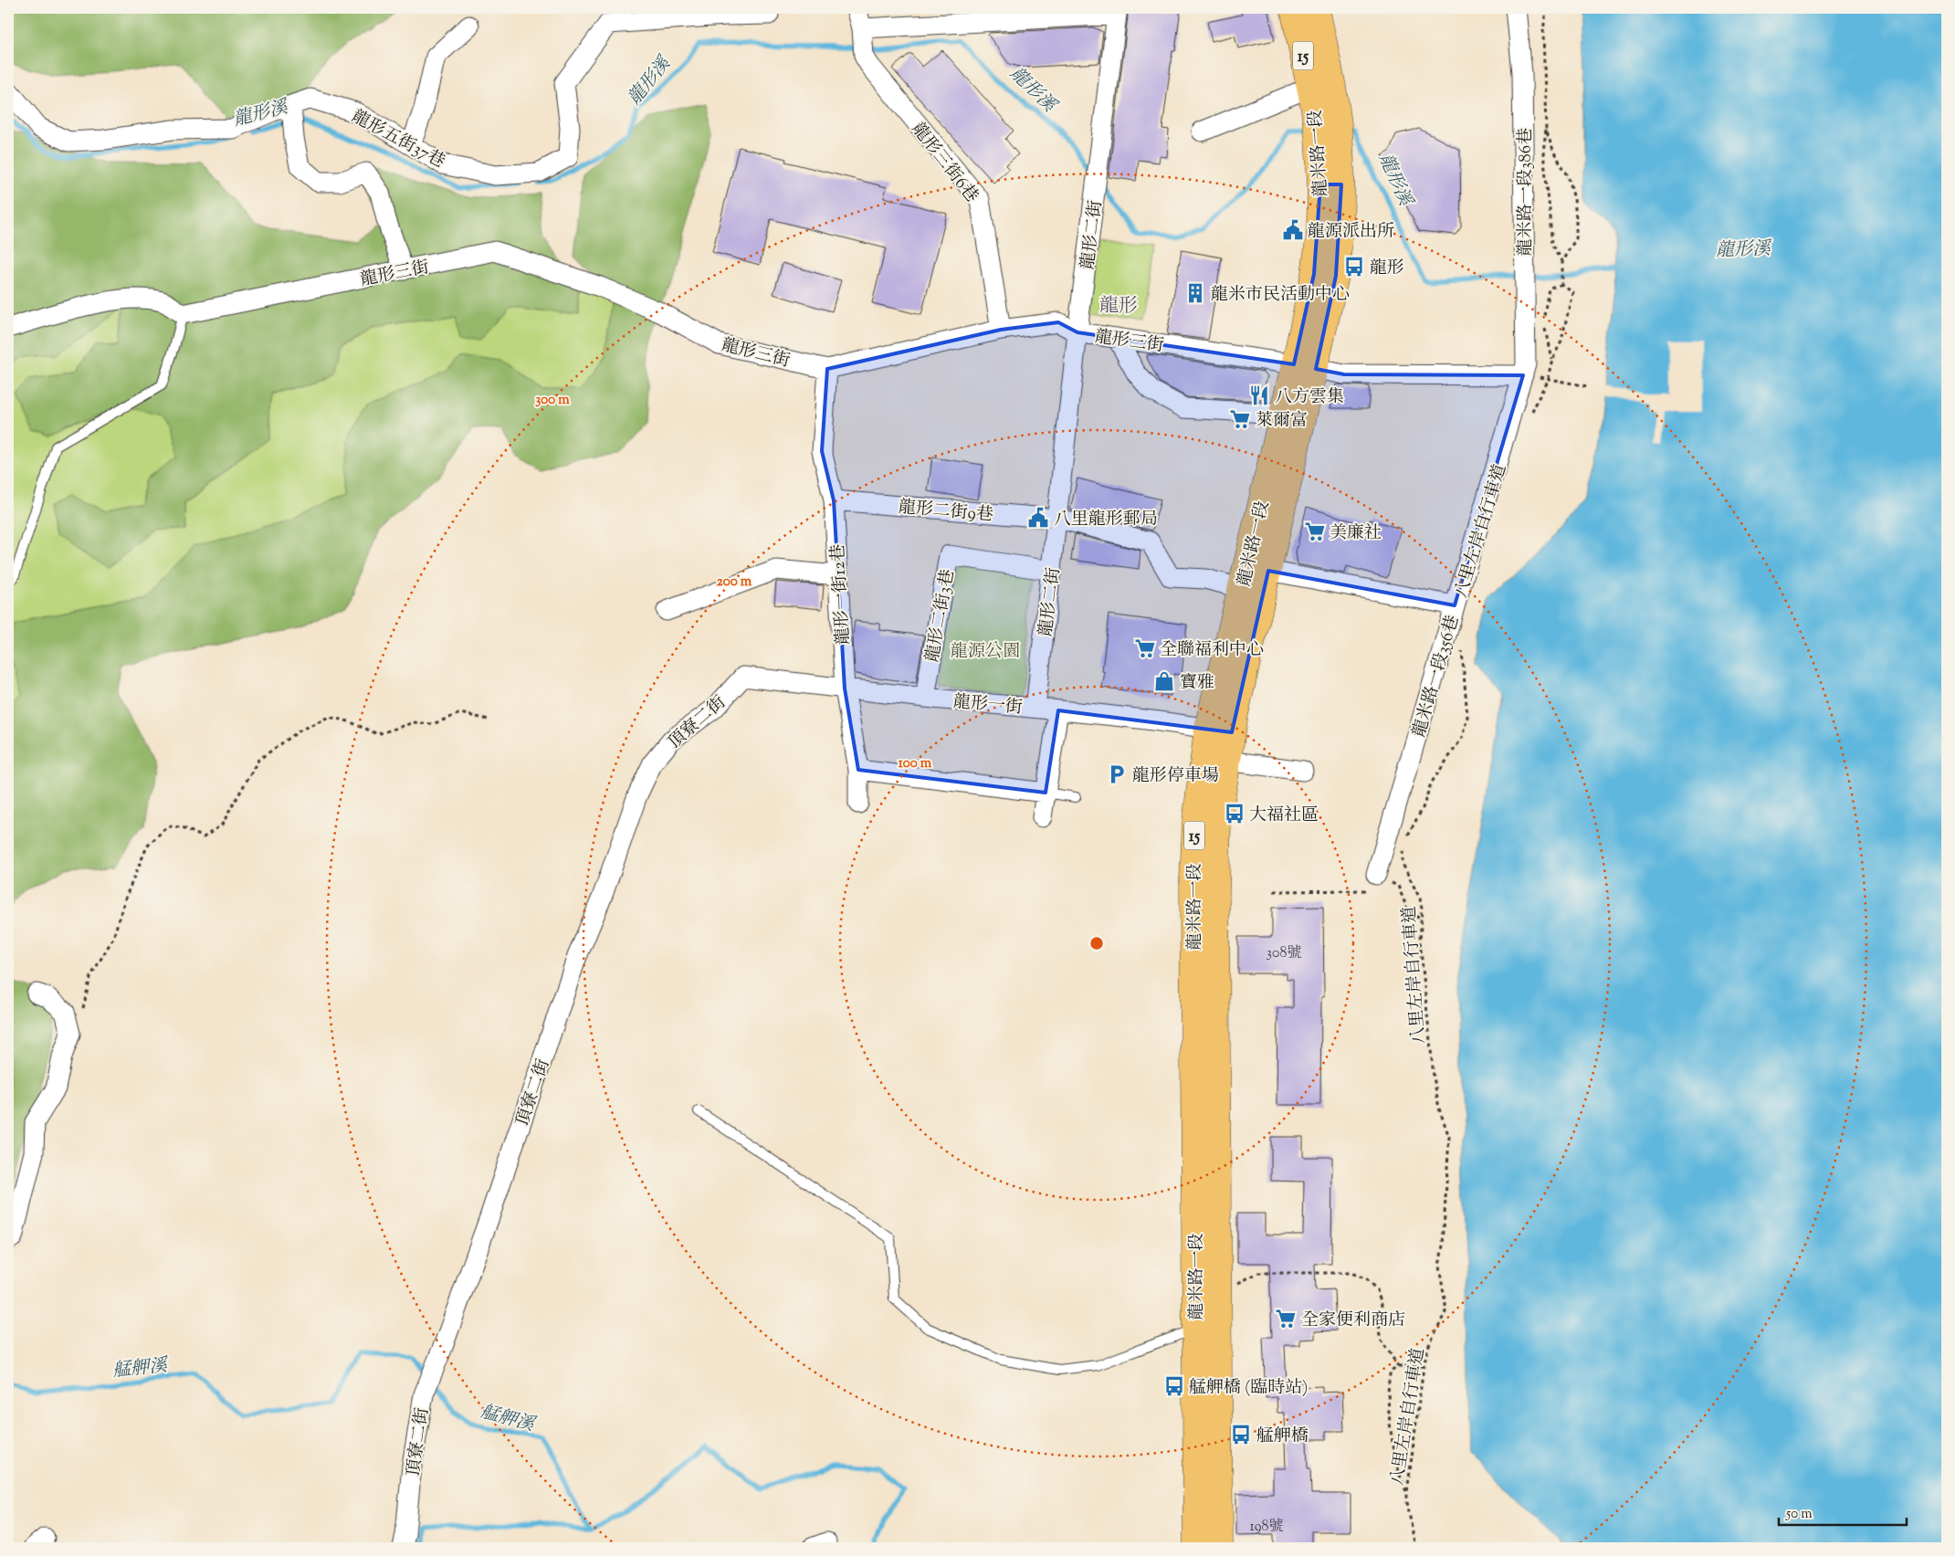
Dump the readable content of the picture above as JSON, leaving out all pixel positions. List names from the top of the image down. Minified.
{"streets":{"main road":["15","龍米路一段"],"street":["龍形五街37巷","龍形三街6巷","龍米路一段386巷","龍形二街","龍形三街","龍形二街9巷","龍形一街12巷","龍形二街3巷","龍米路一段356巷","龍形一街","頂寮二街"],"path":["八里左岸自行車道"]},"crossings":[["龍米路一段","龍形三街"],["龍米路一段","龍形二街9巷"],["龍米路一段","龍米路一段356巷"],["龍米路一段","龍形一街"],["龍形三街6巷","龍形二街"],["龍形三街6巷","龍形三街"],["龍米路一段386巷","龍米路一段356巷"],["龍形二街","龍形三街"],["龍形二街","龍形二街9巷"],["龍形二街","龍形二街3巷"],["龍形二街","龍形一街"],["龍形三街","龍形一街12巷"],["龍形二街9巷","龍形一街12巷"],["龍形一街12巷","龍形一街"],["龍形二街3巷","龍形一街"],["龍形一街","頂寮二街"]],"districts":["龍形"],"water":["龍形溪","艋舺溪"],"parks":["龍源公園"],"places":{"public building":["龍源派出所","八里龍形郵局"],"bus stop":["龍形","大福社區","艋舺橋 (臨時站)","艋舺橋"],"building":["龍米市民活動中心"],"restaurant":["八方雲集"],"supermarket":["萊爾富","美廉社","全聯福利中心","全家便利商店"],"shop":["寶雅"],"parking":["龍形停車場"]},"house_numbers":["308號","198號"],"scale_bar":"50 m","rings":["300 m","200 m","100 m"]}
